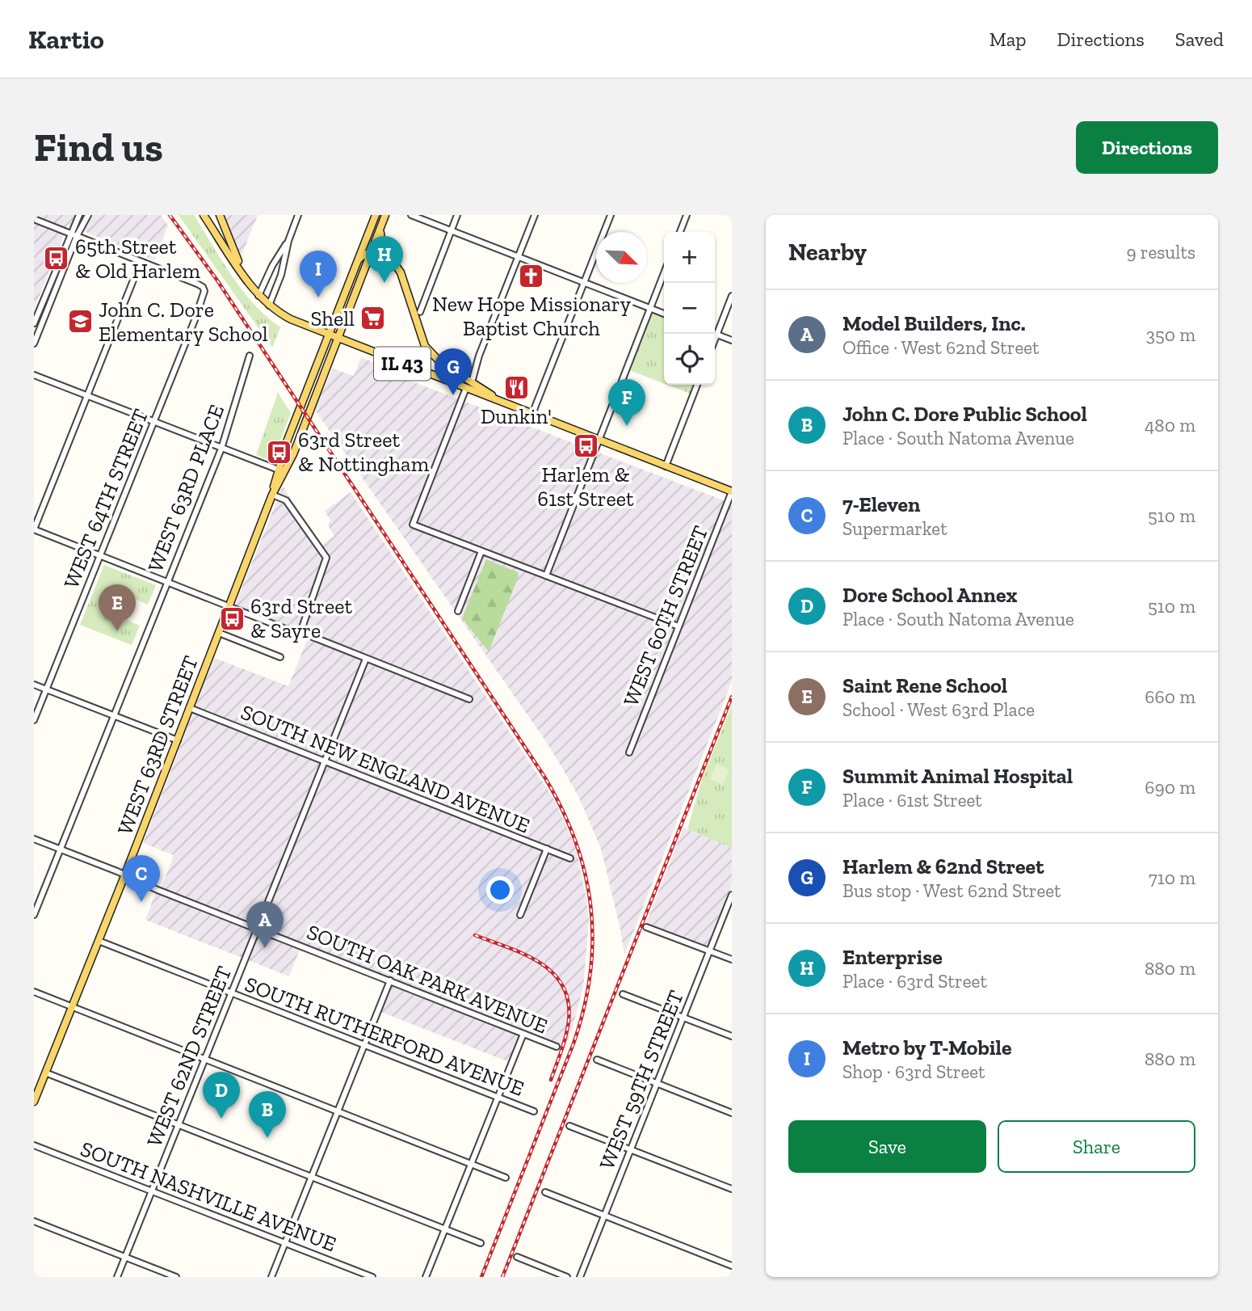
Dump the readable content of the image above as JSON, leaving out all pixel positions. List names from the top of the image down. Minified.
{"streets":{"main road":["IL 43","WEST 63RD STREET"],"street":["WEST 63RD PLACE","WEST 64TH STREET","WEST 60TH STREET","SOUTH NEW ENGLAND AVENUE","SOUTH OAK PARK AVENUE","SOUTH RUTHERFORD AVENUE","WEST 62ND STREET","WEST 59TH STREET","SOUTH NASHVILLE AVENUE"]},"crossings":[["IL 43","WEST 60TH STREET"],["IL 43","WEST 63RD STREET"],["WEST 63RD PLACE","SOUTH OAK PARK AVENUE"],["WEST 63RD STREET","SOUTH NEW ENGLAND AVENUE"],["WEST 63RD STREET","SOUTH OAK PARK AVENUE"],["WEST 63RD STREET","SOUTH RUTHERFORD AVENUE"],["SOUTH NEW ENGLAND AVENUE","WEST 62ND STREET"],["SOUTH OAK PARK AVENUE","WEST 62ND STREET"],["SOUTH RUTHERFORD AVENUE","WEST 62ND STREET"],["WEST 62ND STREET","SOUTH NASHVILLE AVENUE"]],"places":{"bus stop":["65th Street & Old Harlem","Harlem & 61st Street","63rd Street & Nottingham","63rd Street & Sayre"],"church":["New Hope Missionary Baptist Church"],"supermarket":["Shell"],"school or university":["John C. Dore Elementary School"],"restaurant":["Dunkin'"]},"north":"bottom right","page":{"header":"Kartio","nav":["Map","Directions","Saved"],"buttons":["Directions",["Save","Share"]],"title":"Find us","heading":["Nearby","9 results"],"map_buttons":["+","−"],"pins":["H","I","G","F","E","C","A","D","B"],"list":[{"mark":"A","name":"Model Builders, Inc.","note":"Office · West 62nd Street","value":"350 m"},{"mark":"B","name":"John C. Dore Public School","note":"Place · South Natoma Avenue","value":"480 m"},{"mark":"C","name":"7-Eleven","note":"Supermarket","value":"510 m"},{"mark":"D","name":"Dore School Annex","note":"Place · South Natoma Avenue","value":"510 m"},{"mark":"E","name":"Saint Rene School","note":"School · West 63rd Place","value":"660 m"},{"mark":"F","name":"Summit Animal Hospital","note":"Place · 61st Street","value":"690 m"},{"mark":"G","name":"Harlem & 62nd Street","note":"Bus stop · West 62nd Street","value":"710 m"},{"mark":"H","name":"Enterprise","note":"Place · 63rd Street","value":"880 m"},{"mark":"I","name":"Metro by T-Mobile","note":"Shop · 63rd Street","value":"880 m"}]}}
